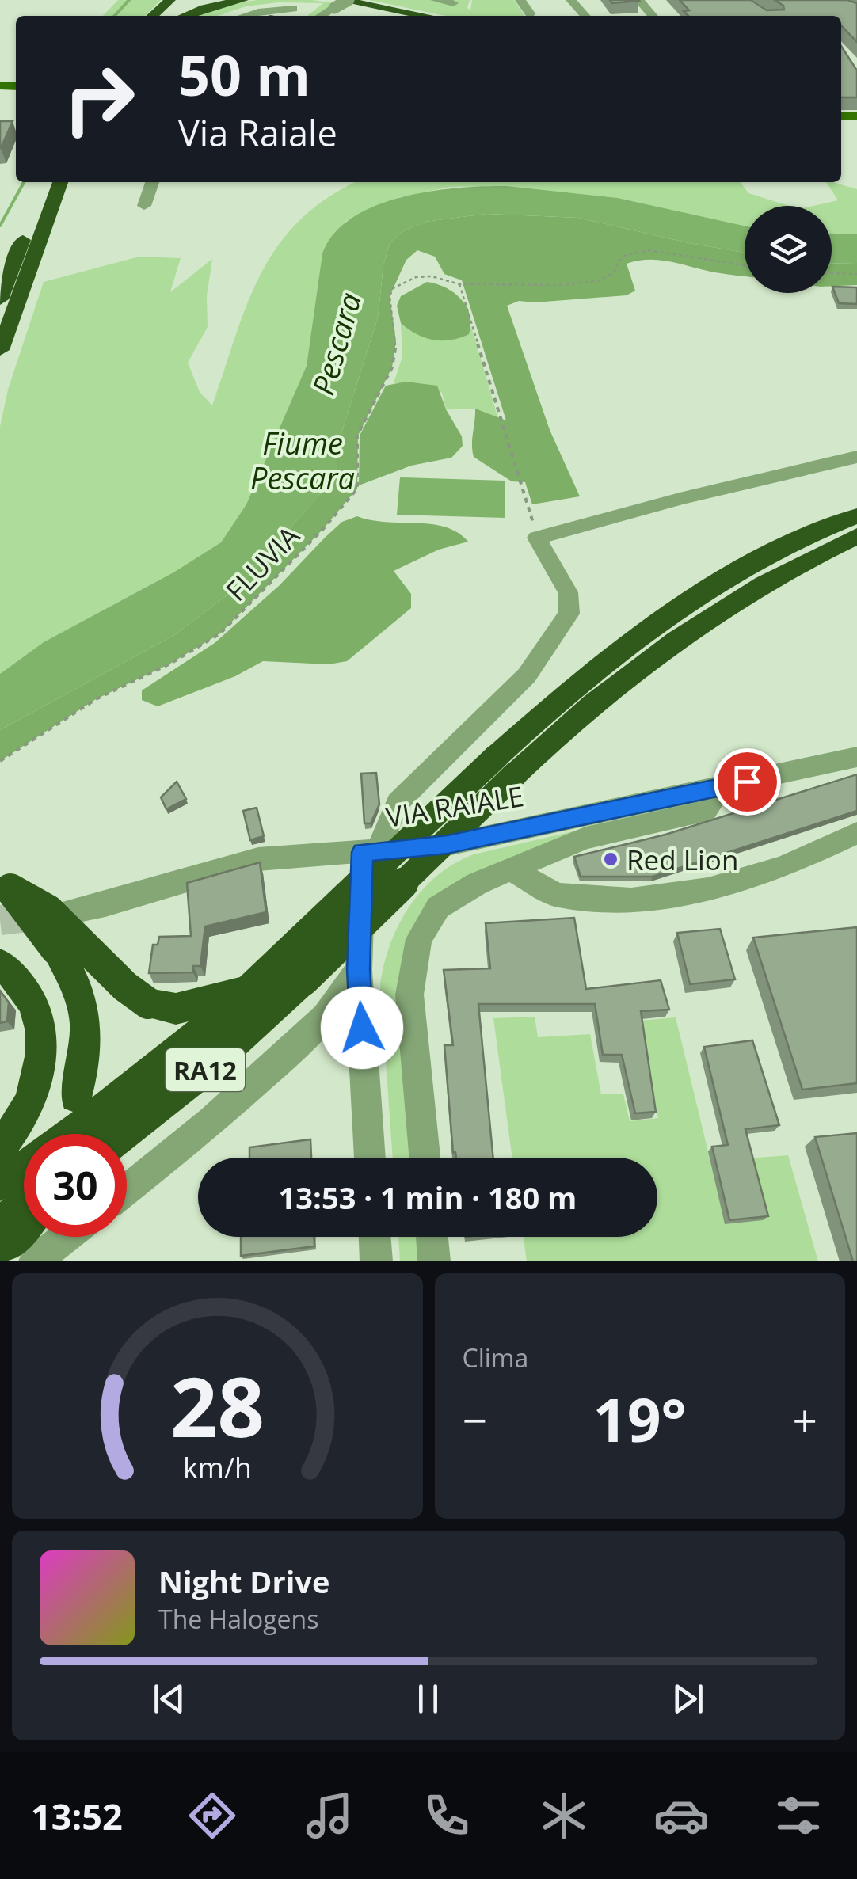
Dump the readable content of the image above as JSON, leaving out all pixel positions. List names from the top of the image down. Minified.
{"streets":{"highway":["RA12"],"street":["VIA RAIALE"],"path":["FLUVIA"]},"water":["Pescara","Fiume Pescara"],"places":["Red Lion"],"page":{"turn":["50 m","Via Raiale"],"limit":"30","trip":"13:53 · 1 min · 180 m","tile":"Clima","heat":["−","19°","+"],"song":["Night Drive","The Halogens"],"tabs":"13:52","gauge":["28","km/h"]}}
